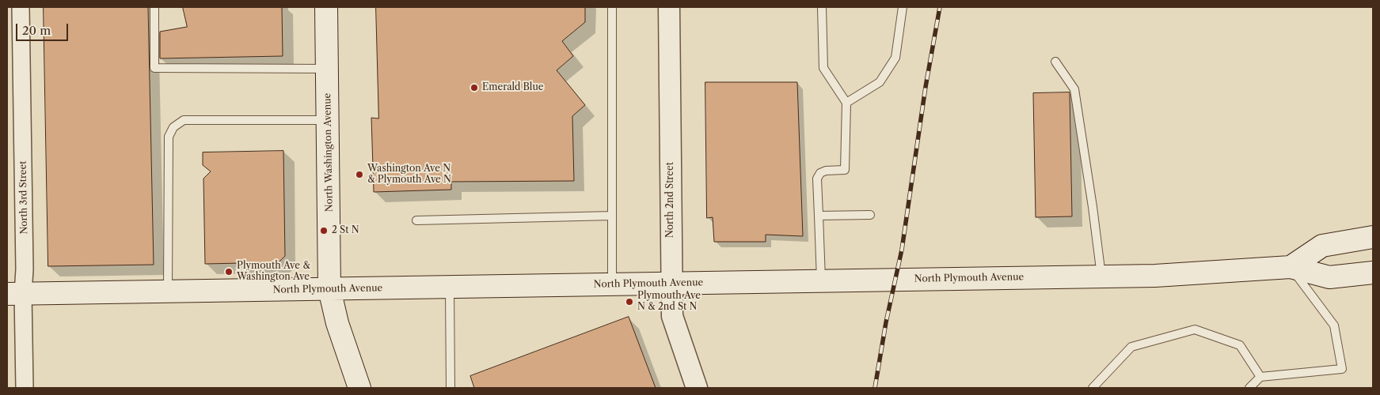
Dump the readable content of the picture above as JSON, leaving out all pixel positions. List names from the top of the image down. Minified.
{"streets":{"main road":["North Washington Avenue","North Plymouth Avenue"],"street":["North 3rd Street","North 2nd Street"]},"crossings":[["North Washington Avenue","North Plymouth Avenue"],["North 3rd Street","North Plymouth Avenue"],["North 2nd Street","North Plymouth Avenue"]],"places":["Emerald Blue","Washington Ave N & Plymouth Ave N","2 St N","Plymouth Ave & Washington Ave","Plymouth Ave N & 2nd St N"],"scale_bar":"20 m"}
